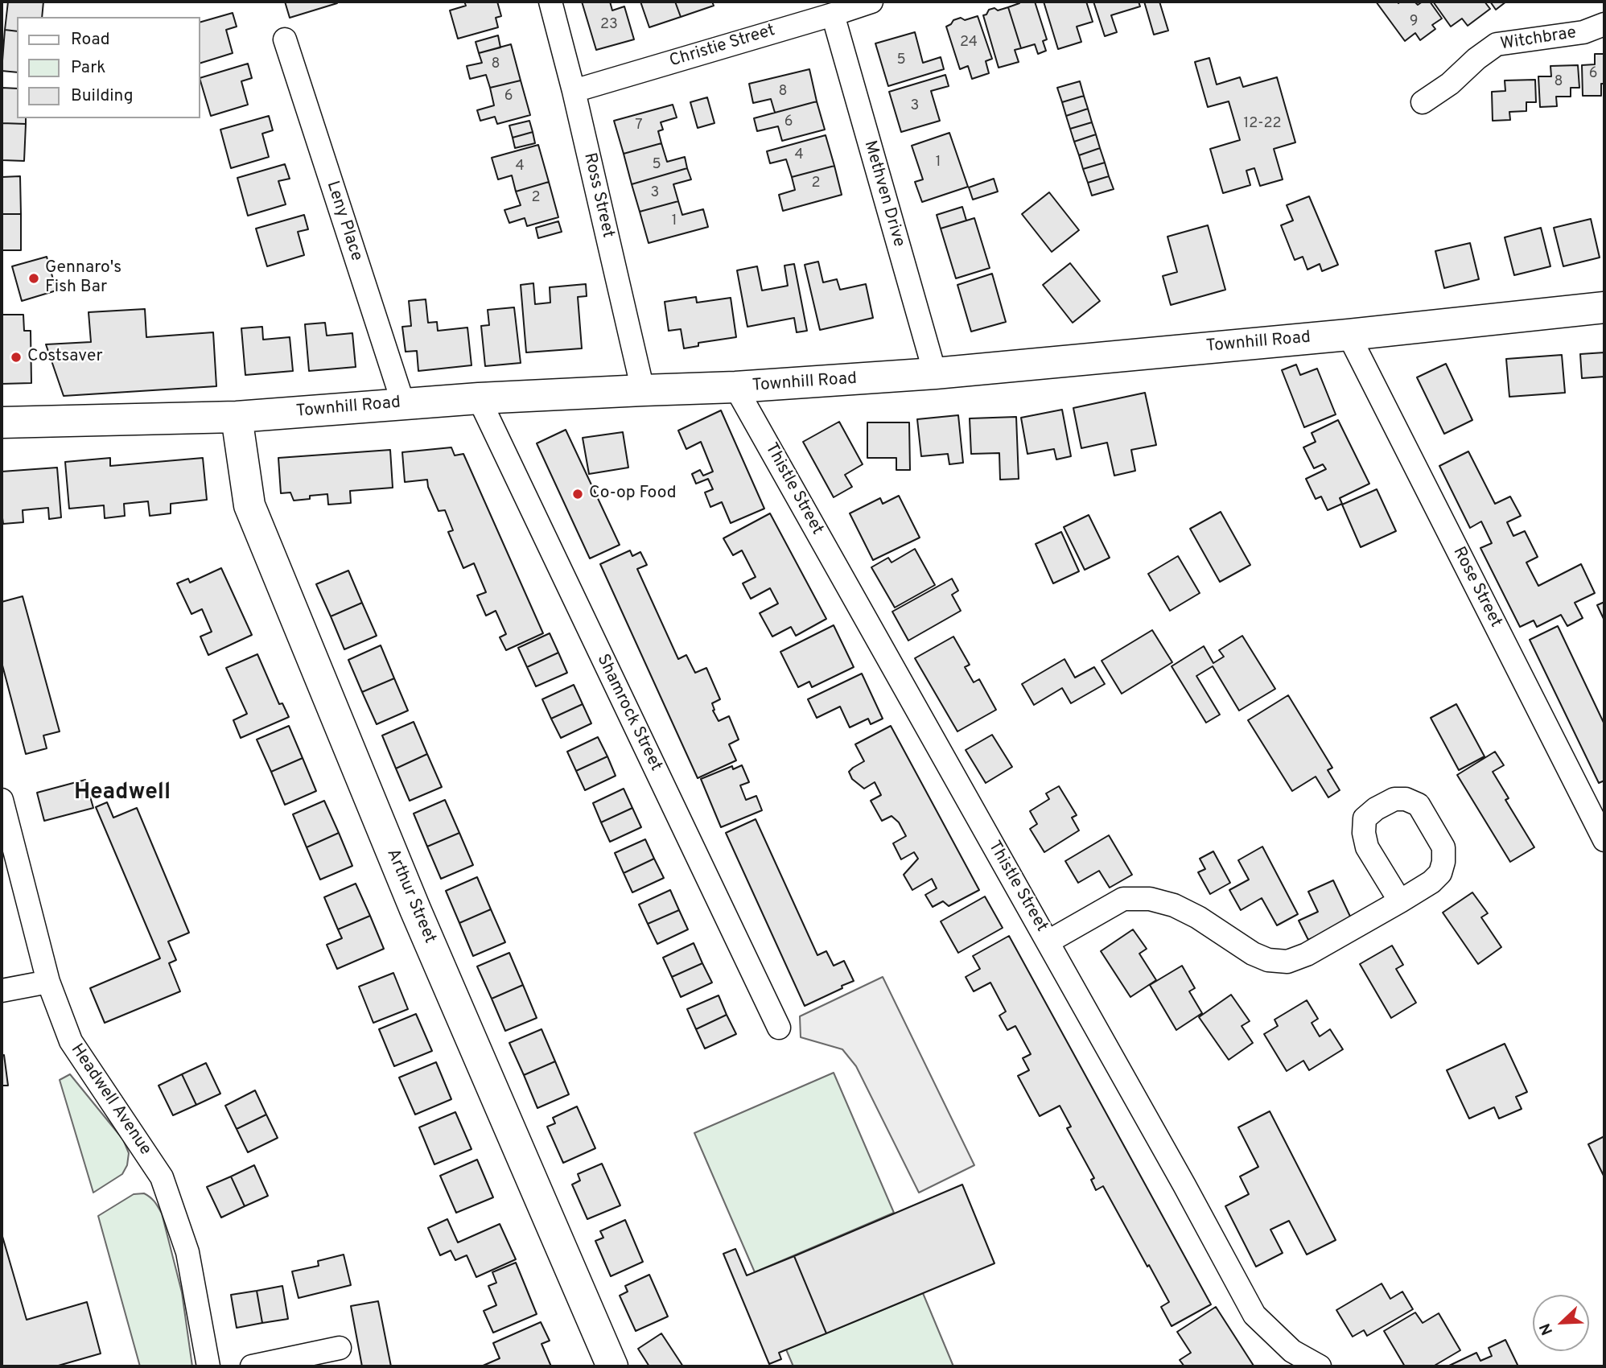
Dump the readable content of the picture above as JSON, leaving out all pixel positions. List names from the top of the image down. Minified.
{"streets":{"street":["Witchbrae","Christie Street","Methven Drive","Ross Street","Leny Place","Townhill Road","Thistle Street","Rose Street","Shamrock Street","Arthur Street","Headwell Avenue"]},"crossings":[["Christie Street","Methven Drive"],["Christie Street","Ross Street"],["Methven Drive","Townhill Road"],["Ross Street","Townhill Road"],["Leny Place","Townhill Road"],["Townhill Road","Thistle Street"],["Townhill Road","Rose Street"],["Townhill Road","Shamrock Street"],["Townhill Road","Arthur Street"]],"districts":["Headwell"],"places":["Gennaro's Fish Bar","Costsaver","Co-op Food"],"house_numbers":["9","23","24","5","8","6","8","8","6","3","6","12-22","7","4","1","5","4","2","3","2","1"],"legend":["Road","Park","Building"],"north":"bottom left"}
